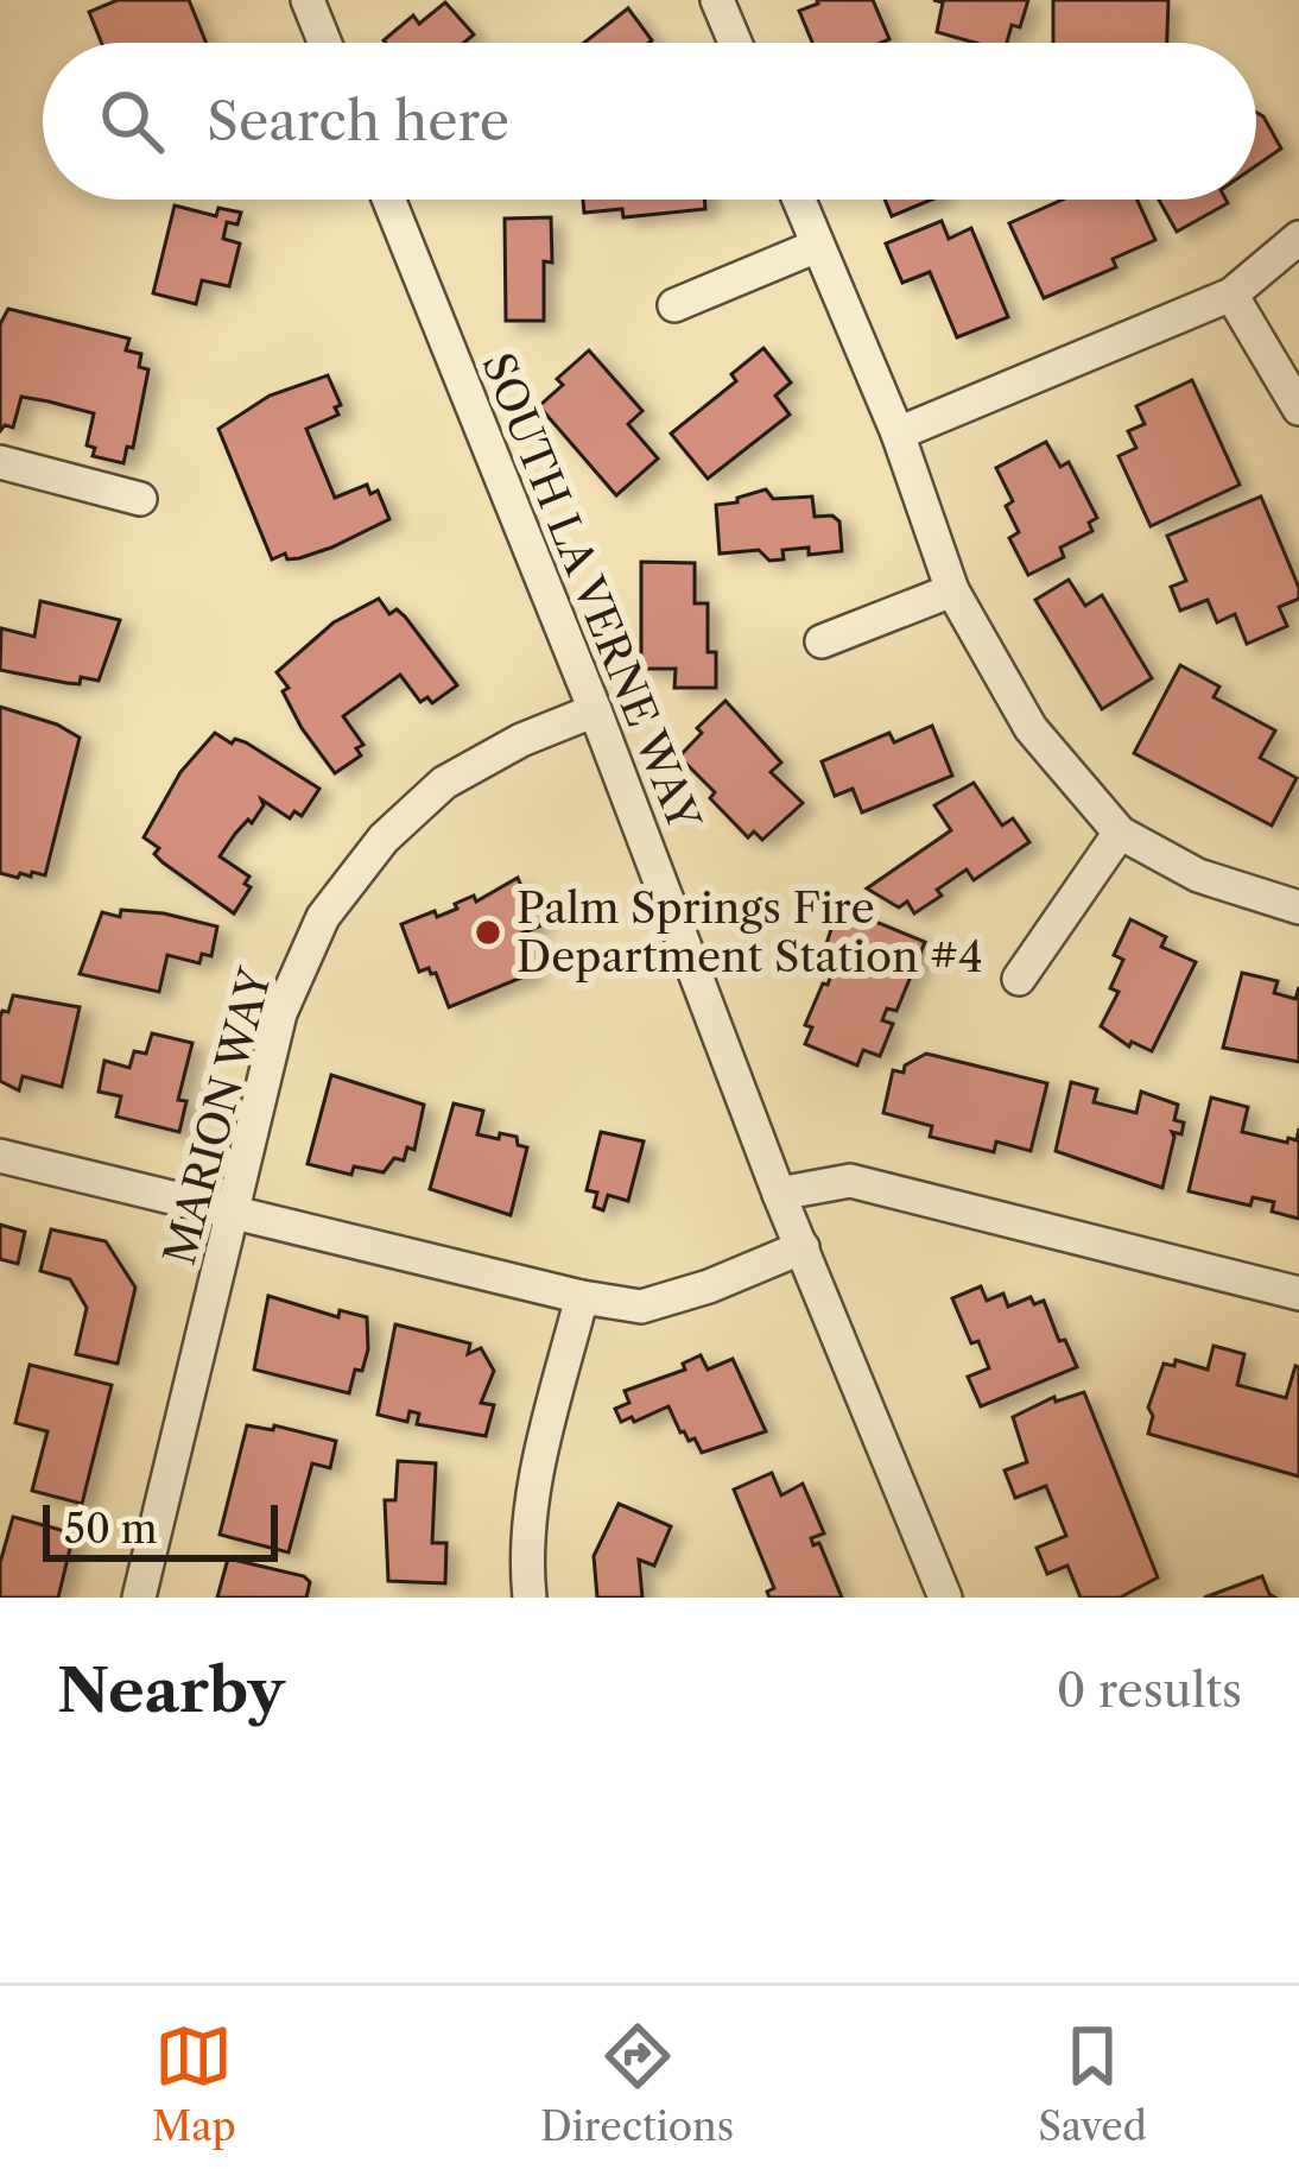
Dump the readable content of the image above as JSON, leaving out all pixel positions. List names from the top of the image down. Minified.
{"streets":{"street":["SOUTH LA VERNE WAY","MARION WAY"]},"crossings":[["SOUTH LA VERNE WAY","MARION WAY"]],"places":["Palm Springs Fire Department Station #4"],"scale_bar":"50 m","page":{"search":"Search here","scale":"50 m","heading":["Nearby","0 results"],"nav":["Map","Directions","Saved"]}}
